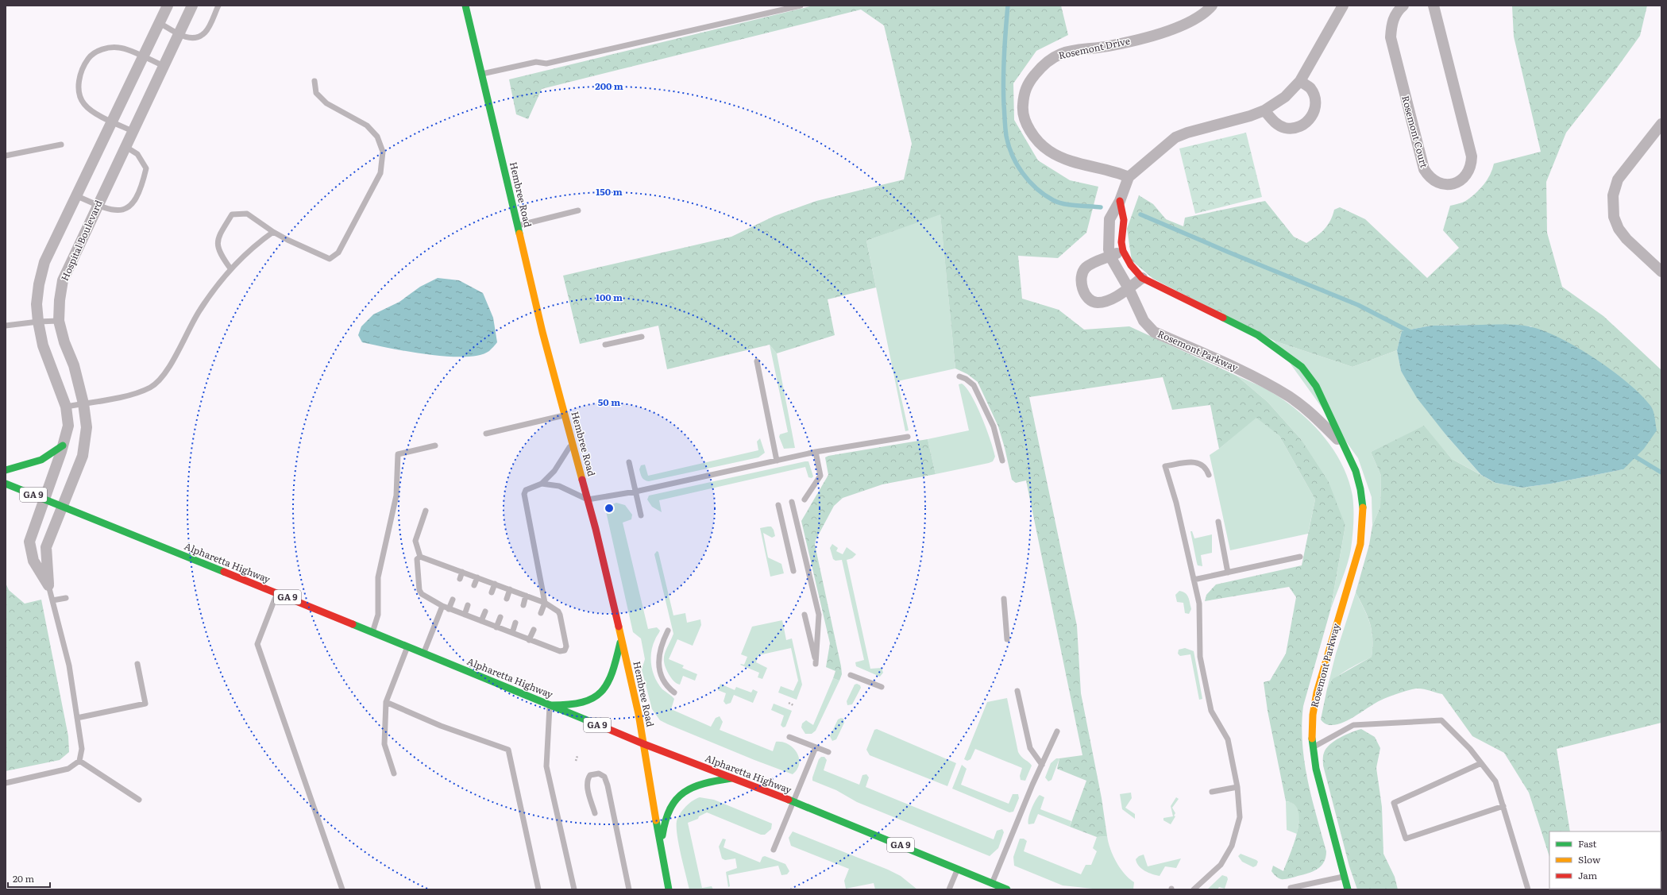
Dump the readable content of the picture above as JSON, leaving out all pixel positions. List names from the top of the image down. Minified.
{"streets":{"main road":["Hembree Road","Rosemont Parkway","GA 9","Alpharetta Highway"],"street":["Rosemont Drive","Rosemont Court","Hospital Boulevard"]},"crossings":[["Rosemont Drive","Rosemont Parkway"],["Hembree Road","Alpharetta Highway"],["Hospital Boulevard","Alpharetta Highway"]],"legend":["Fast","Slow","Jam"],"scale_bar":"20 m","rings":["200 m","150 m","100 m","50 m"]}
